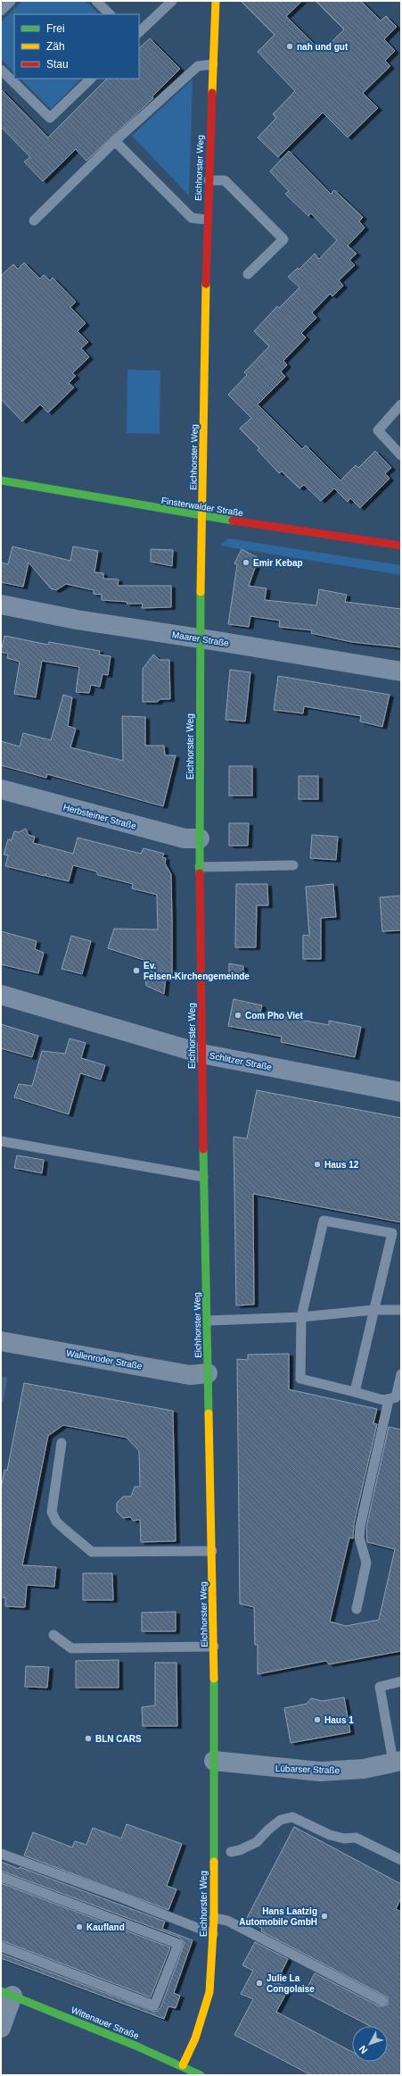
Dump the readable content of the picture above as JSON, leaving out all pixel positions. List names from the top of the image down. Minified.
{"streets":{"main road":["Eichhorster Weg","Finsterwalder Straße","Wittenauer Straße"],"street":["Maarer Straße","Herbsteiner Straße","Schlitzer Straße","Wallenroder Straße","Lübarser Straße"]},"crossings":[["Eichhorster Weg","Finsterwalder Straße"],["Eichhorster Weg","Maarer Straße"],["Eichhorster Weg","Herbsteiner Straße"],["Eichhorster Weg","Schlitzer Straße"],["Eichhorster Weg","Wallenroder Straße"],["Eichhorster Weg","Lübarser Straße"],["Eichhorster Weg","Wittenauer Straße"]],"places":["nah und gut","Emir Kebap","Ev. Felsen-Kirchengemeinde","Com Pho Viet","Haus 12","Haus 1","BLN CARS","Hans Laatzig Automobile GmbH","Kaufland","Julie La Congolaise"],"legend":["Frei","Zäh","Stau"],"north":"bottom left"}
